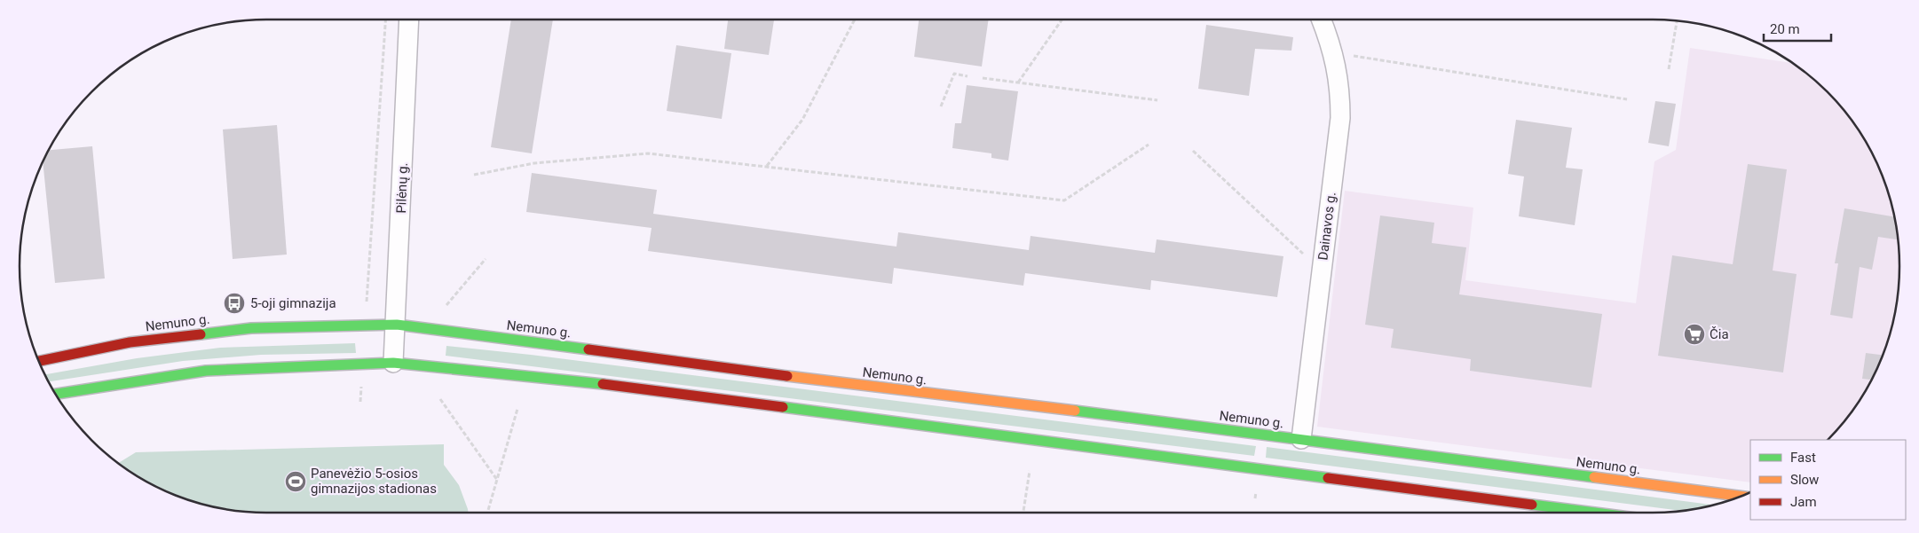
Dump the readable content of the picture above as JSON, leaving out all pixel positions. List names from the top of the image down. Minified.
{"streets":{"main road":["Nemuno g."],"street":["Pilėnų g.","Dainavos g."]},"crossings":[["Pilėnų g.","Nemuno g."],["Dainavos g.","Nemuno g."]],"places":{"bus stop":["5-oji gimnazija"],"supermarket":["Čia"],"sports":["Panevėžio 5-osios gimnazijos stadionas"]},"legend":["Fast","Slow","Jam"],"scale_bar":"20 m"}
